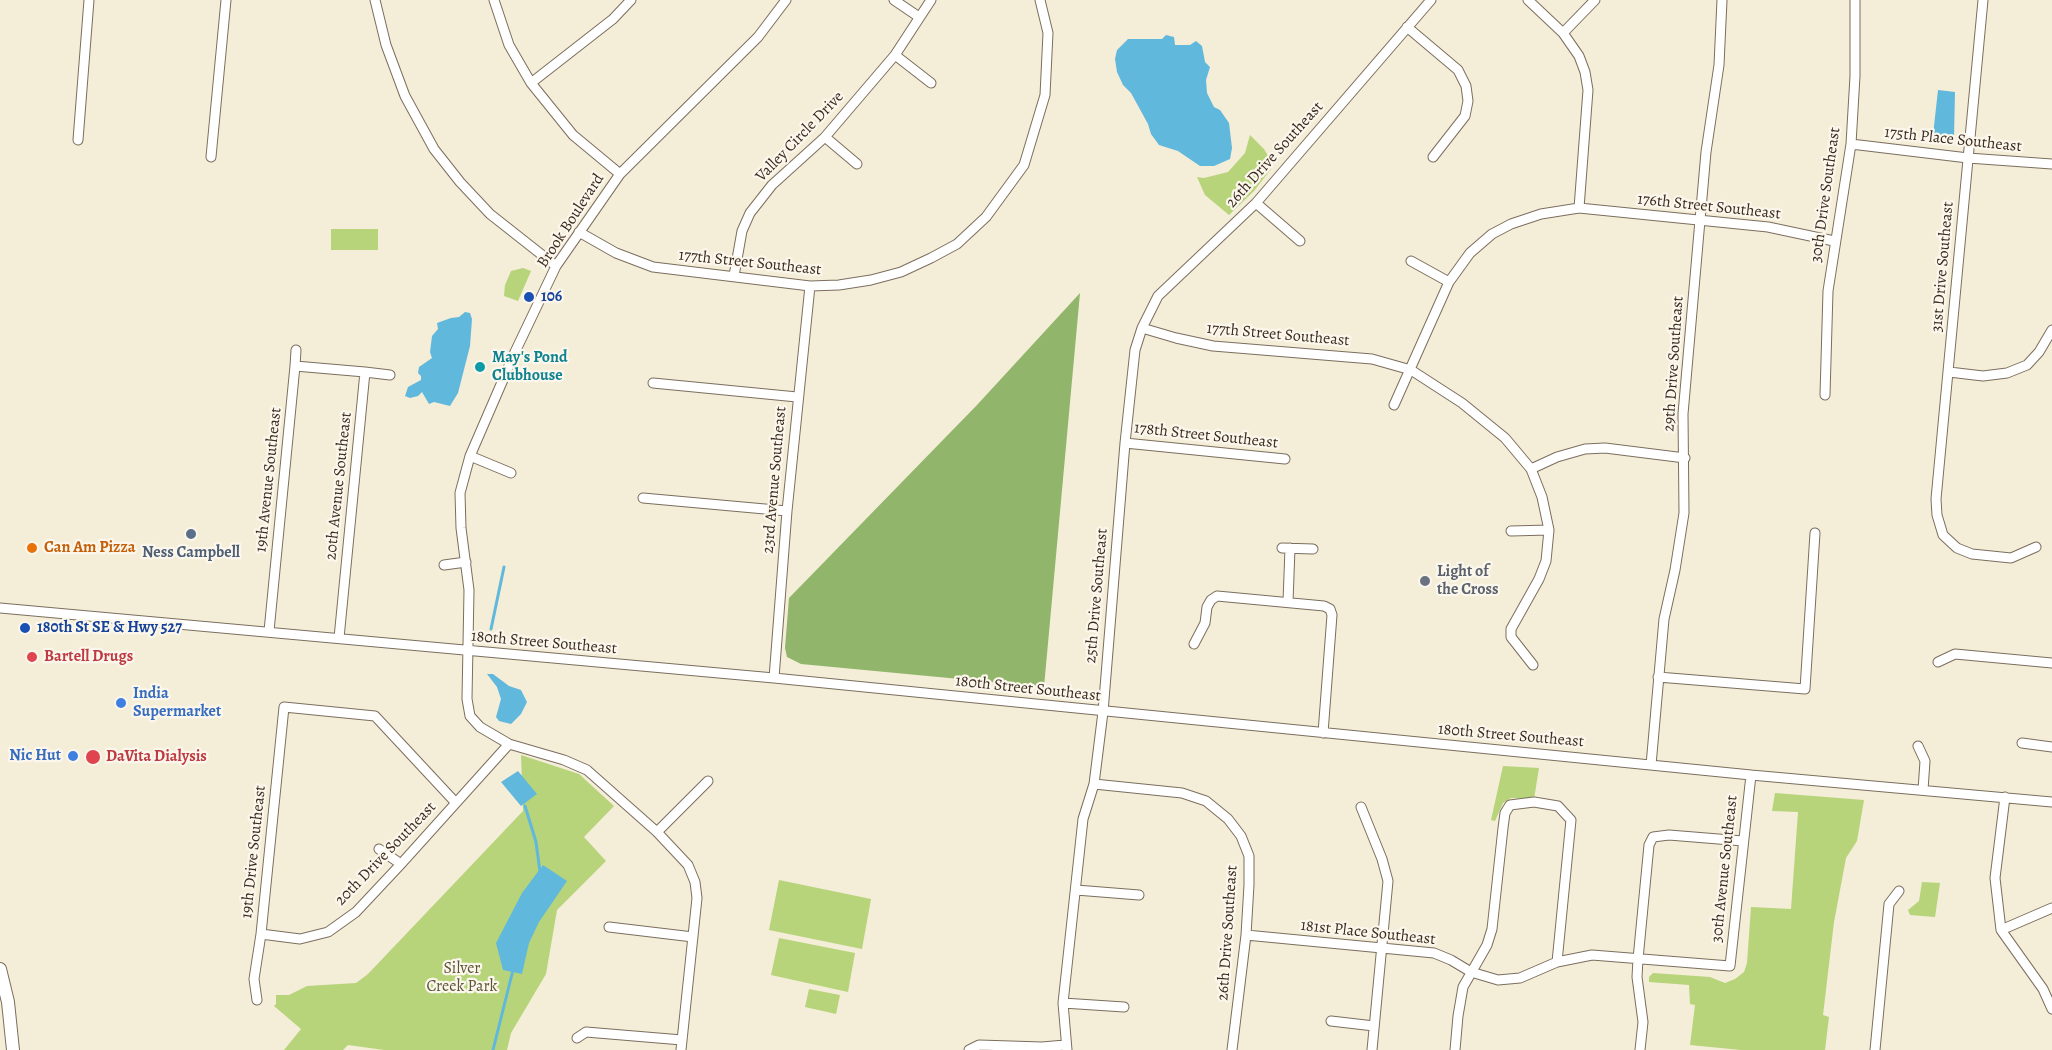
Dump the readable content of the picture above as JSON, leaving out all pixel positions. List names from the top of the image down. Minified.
{"streets":{"street":["Valley Circle Drive","175th Place Southeast","26th Drive Southeast","30th Drive Southeast","176th Street Southeast","Brook Boulevard","177th Street Southeast","31st Drive Southeast","29th Drive Southeast","178th Street Southeast","19th Avenue Southeast","23rd Avenue Southeast","20th Avenue Southeast","25th Drive Southeast","180th Street Southeast","19th Drive Southeast","20th Drive Southeast","30th Avenue Southeast","181st Place Southeast"]},"crossings":[["Valley Circle Drive","177th Street Southeast"],["175th Place Southeast","30th Drive Southeast"],["175th Place Southeast","31st Drive Southeast"],["26th Drive Southeast","177th Street Southeast"],["26th Drive Southeast","25th Drive Southeast"],["26th Drive Southeast","181st Place Southeast"],["30th Drive Southeast","176th Street Southeast"],["176th Street Southeast","177th Street Southeast"],["176th Street Southeast","29th Drive Southeast"],["Brook Boulevard","177th Street Southeast"],["Brook Boulevard","180th Street Southeast"],["Brook Boulevard","20th Drive Southeast"],["177th Street Southeast","23rd Avenue Southeast"],["177th Street Southeast","25th Drive Southeast"],["29th Drive Southeast","180th Street Southeast"],["178th Street Southeast","25th Drive Southeast"],["19th Avenue Southeast","180th Street Southeast"],["23rd Avenue Southeast","180th Street Southeast"],["20th Avenue Southeast","180th Street Southeast"],["25th Drive Southeast","180th Street Southeast"],["180th Street Southeast","30th Avenue Southeast"],["19th Drive Southeast","20th Drive Southeast"],["30th Avenue Southeast","181st Place Southeast"]],"parks":["Silver Creek Park"],"places":["106","May's Pond Clubhouse","Ness Campbell","Can Am Pizza","Light of the Cross","180th St SE & Hwy 527","Bartell Drugs","India Supermarket","Nic Hut","DaVita Dialysis"]}
